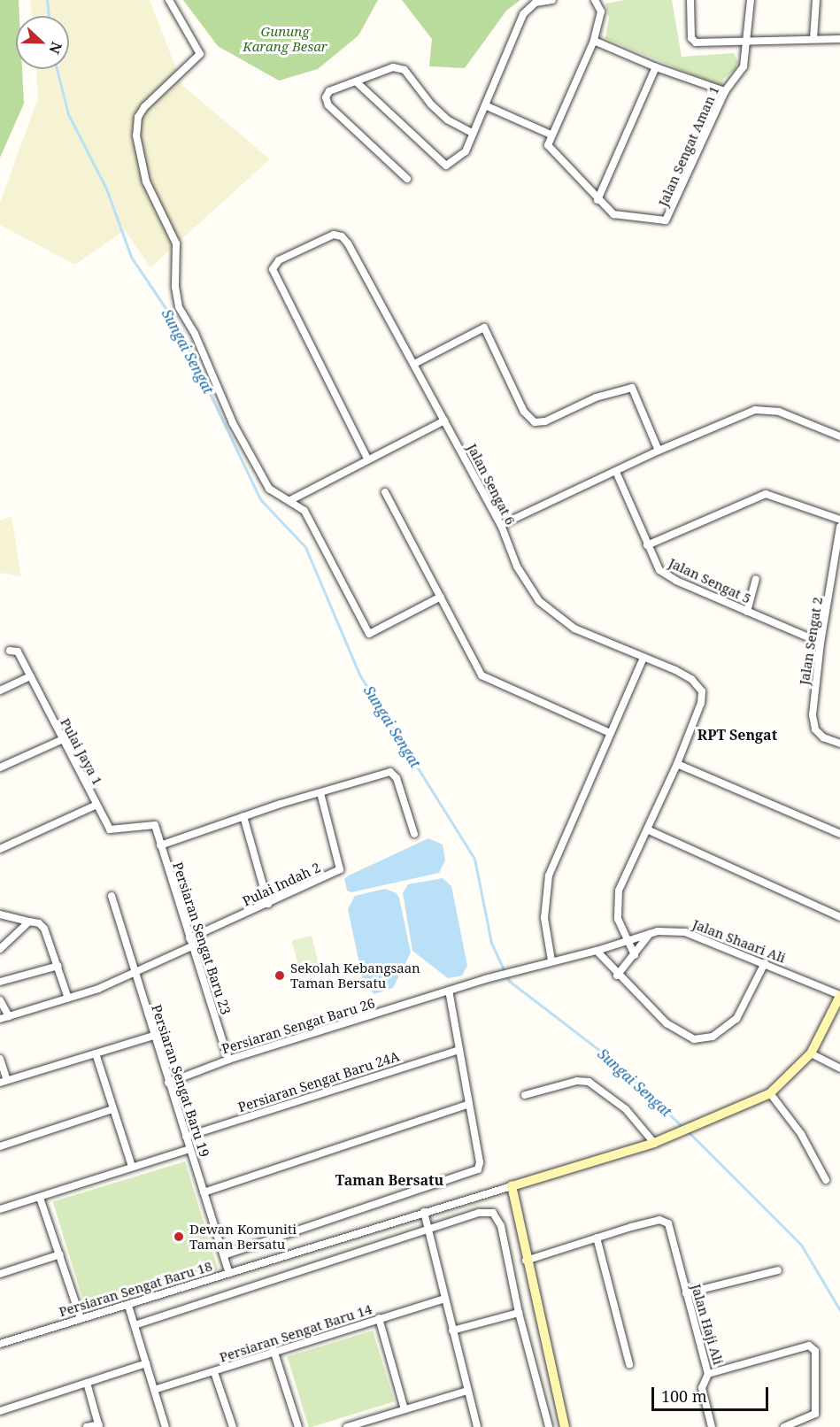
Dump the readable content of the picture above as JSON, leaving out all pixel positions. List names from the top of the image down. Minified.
{"streets":{"street":["Jalan Sengat Aman 1","Jalan Sengat 6","Jalan Sengat 5","Jalan Sengat 2","Pulai Jaya 1","Pulai Indah 2","Persiaran Sengat Baru 23","Jalan Shaari Ali","Persiaran Sengat Baru 26","Persiaran Sengat Baru 19","Persiaran Sengat Baru 24A","Persiaran Sengat Baru 18","Jalan Haji Ali","Persiaran Sengat Baru 14"]},"crossings":[["Jalan Sengat 5","Jalan Sengat 2"],["Pulai Jaya 1","Persiaran Sengat Baru 23"],["Pulai Indah 2","Persiaran Sengat Baru 23"],["Pulai Indah 2","Persiaran Sengat Baru 19"],["Persiaran Sengat Baru 23","Persiaran Sengat Baru 26"],["Jalan Shaari Ali","Persiaran Sengat Baru 26"],["Persiaran Sengat Baru 26","Persiaran Sengat Baru 19"],["Persiaran Sengat Baru 19","Persiaran Sengat Baru 24A"],["Persiaran Sengat Baru 19","Persiaran Sengat Baru 18"]],"districts":["RPT Sengat","Taman Bersatu"],"water":["Sungai Sengat"],"parks":["Gunung Karang Besar"],"places":["Sekolah Kebangsaan Taman Bersatu","Dewan Komuniti Taman Bersatu"],"scale_bar":"100 m","north":"right"}
